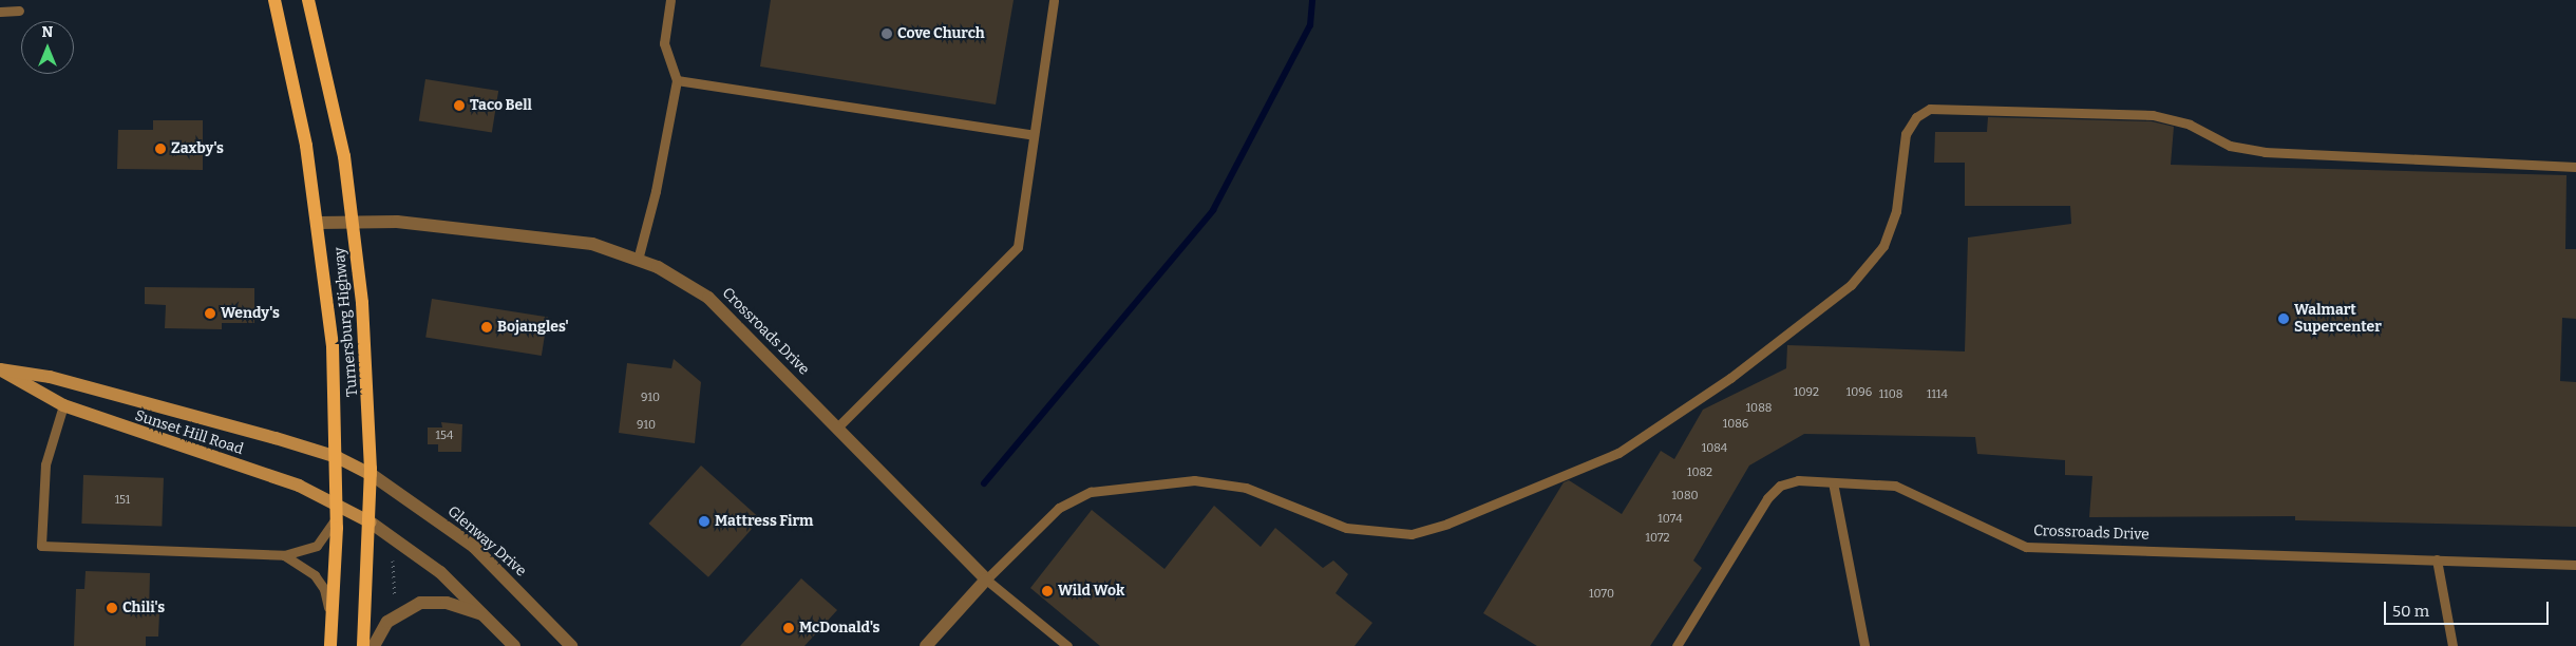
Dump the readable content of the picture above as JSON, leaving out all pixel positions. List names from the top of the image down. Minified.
{"streets":{"main road":["Turnersburg Highway"],"street":["Crossroads Drive","Sunset Hill Road","Glenway Drive"]},"crossings":[["Turnersburg Highway","Crossroads Drive"],["Turnersburg Highway","Sunset Hill Road"],["Turnersburg Highway","Glenway Drive"],["Sunset Hill Road","Glenway Drive"]],"places":["Cove Church","Taco Bell","Zaxby's","Wendy's","Walmart Supercenter","Bojangles'","Mattress Firm","Wild Wok","Chili's","McDonald's"],"house_numbers":["1092","1096","1108","1114","910","1088","1086","910","154","1084","1082","1080","151","1074","1072","1070"],"scale_bar":"50 m","north":"top"}
